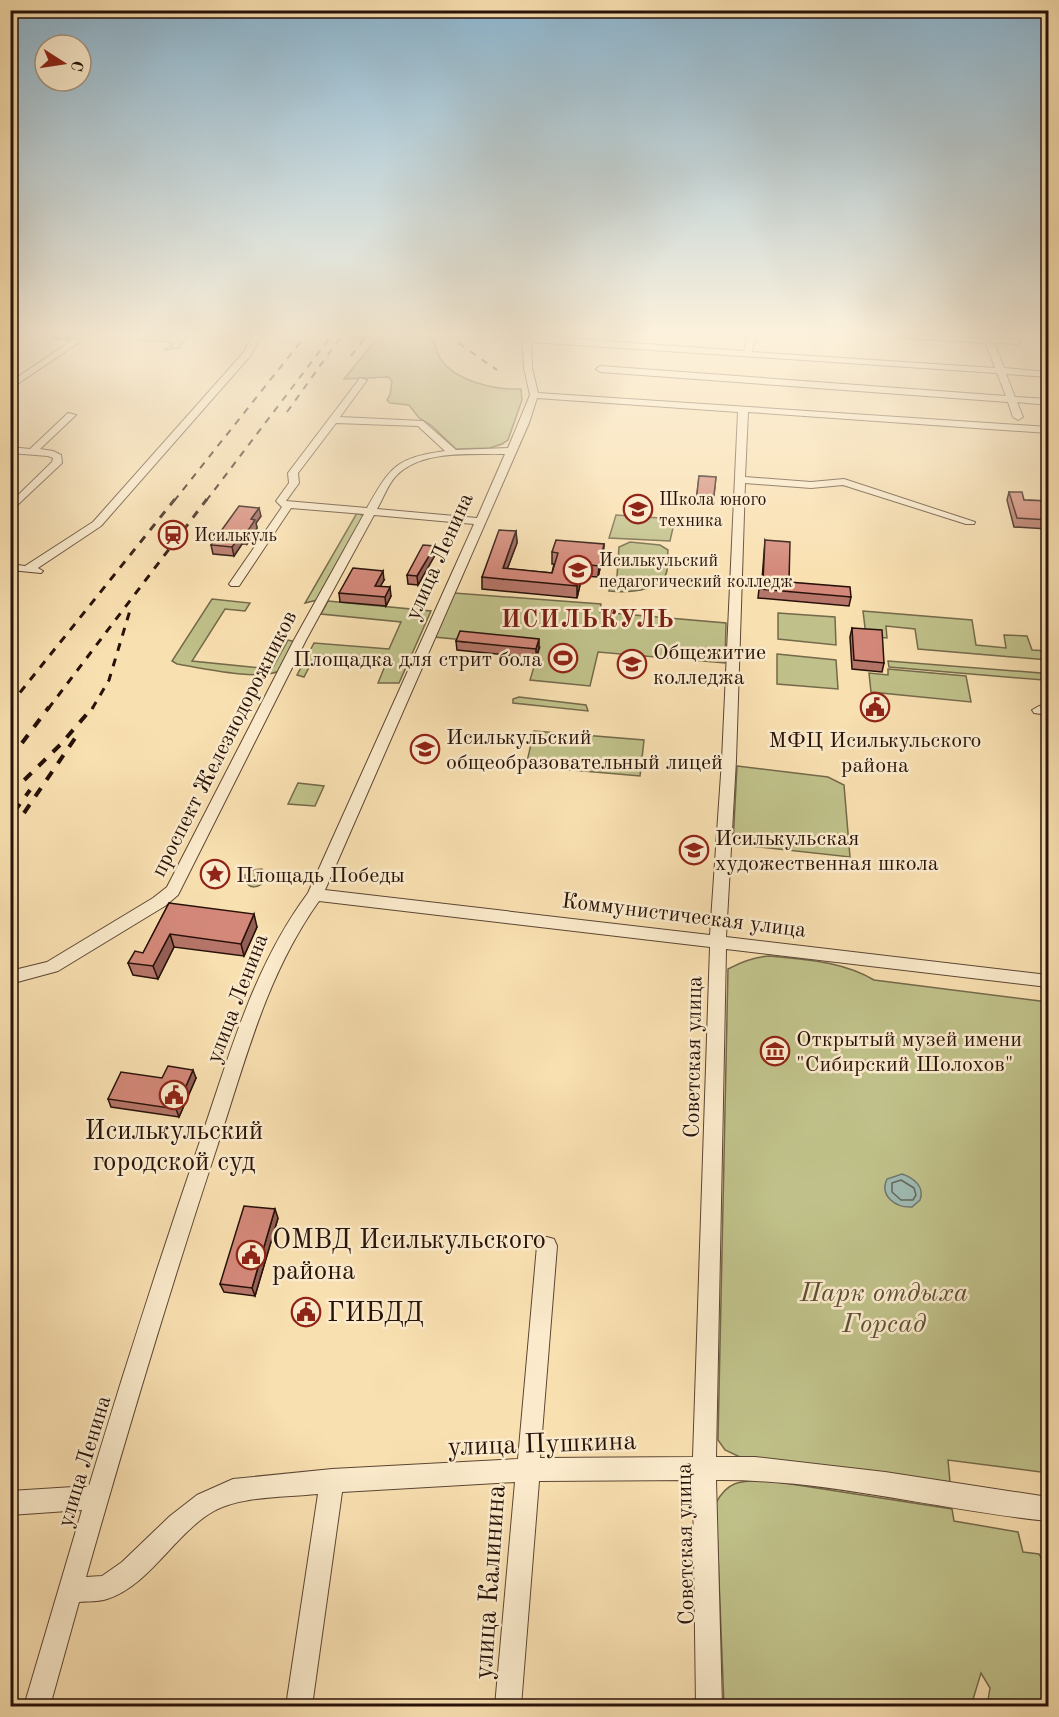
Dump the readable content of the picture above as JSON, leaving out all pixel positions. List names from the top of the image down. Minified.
{"streets":{"street":["улица Ленина","проспект Железнодорожников","Коммунистическая улица","Советская улица","улица Пушкина","улица Калинина"]},"crossings":[["улица Ленина","проспект Железнодорожников"],["улица Ленина","Коммунистическая улица"],["улица Ленина","улица Пушкина"],["Коммунистическая улица","Советская улица"],["Советская улица","улица Пушкина"],["улица Пушкина","улица Калинина"]],"districts":["ИСИЛЬКУЛЬ"],"parks":["Парк отдыха Горсад"],"places":{"school or university":["Школа юного техника","Исилькульский педагогический колледж","Общежитие колледжа","Исилькульский общеобразовательный лицей","Исилькульская художественная школа"],"station":["Исилькуль"],"sports":["Площадка для стрит бола"],"public building":["МФЦ Исилькульского района","Исилькульский городской суд","ОМВД Исилькульского района","ГИБДД"],"place":["Площадь Победы"],"museum":["Открытый музей имени \"Сибирский Шолохов\""]},"north":"right"}
